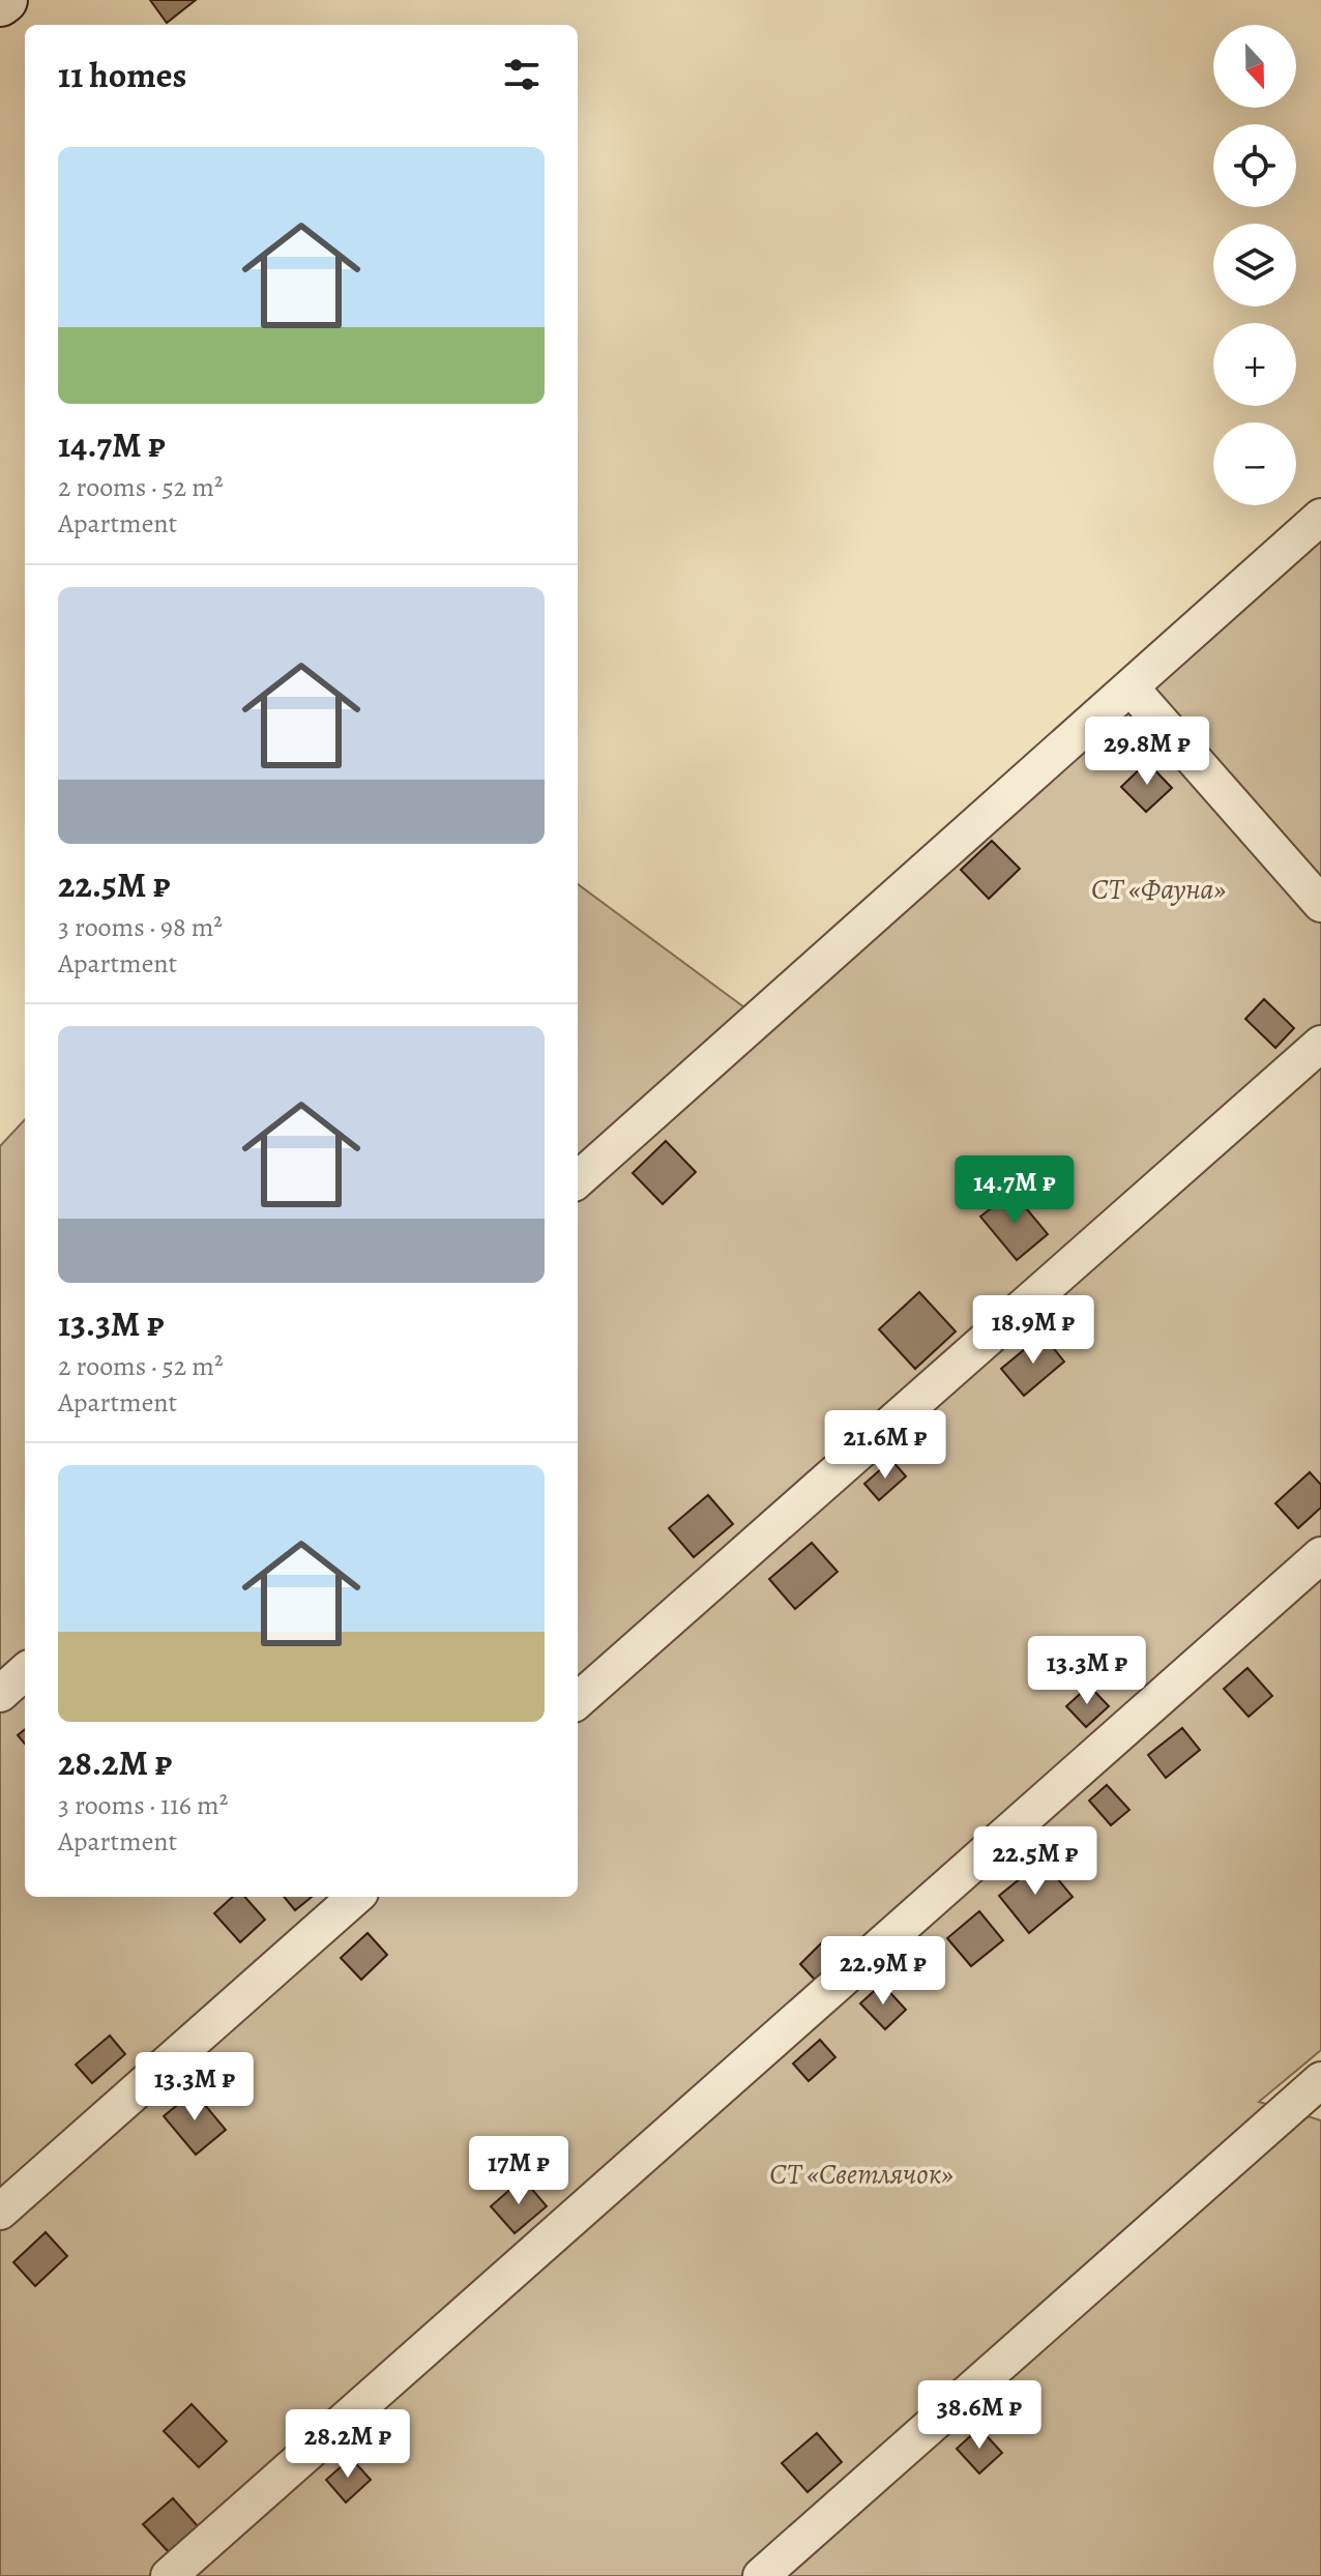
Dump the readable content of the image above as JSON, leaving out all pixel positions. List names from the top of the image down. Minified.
{"parks":["СТ «Фауна»","СТ «Светлячок»"],"north":"bottom","page":{"map_buttons":["+","−"],"heading":"11 homes","list":[{"name":"14.7M ₽","note":"2 rooms · 52 m² · Apartment"},{"name":"22.5M ₽","note":"3 rooms · 98 m² · Apartment"},{"name":"13.3M ₽","note":"2 rooms · 52 m² · Apartment"},{"name":"28.2M ₽","note":"3 rooms · 116 m² · Apartment"}],"price":["29.8M ₽","14.7M ₽","18.9M ₽","21.6M ₽","13.3M ₽","22.5M ₽","22.9M ₽","13.3M ₽","17M ₽","38.6M ₽","28.2M ₽"]}}
